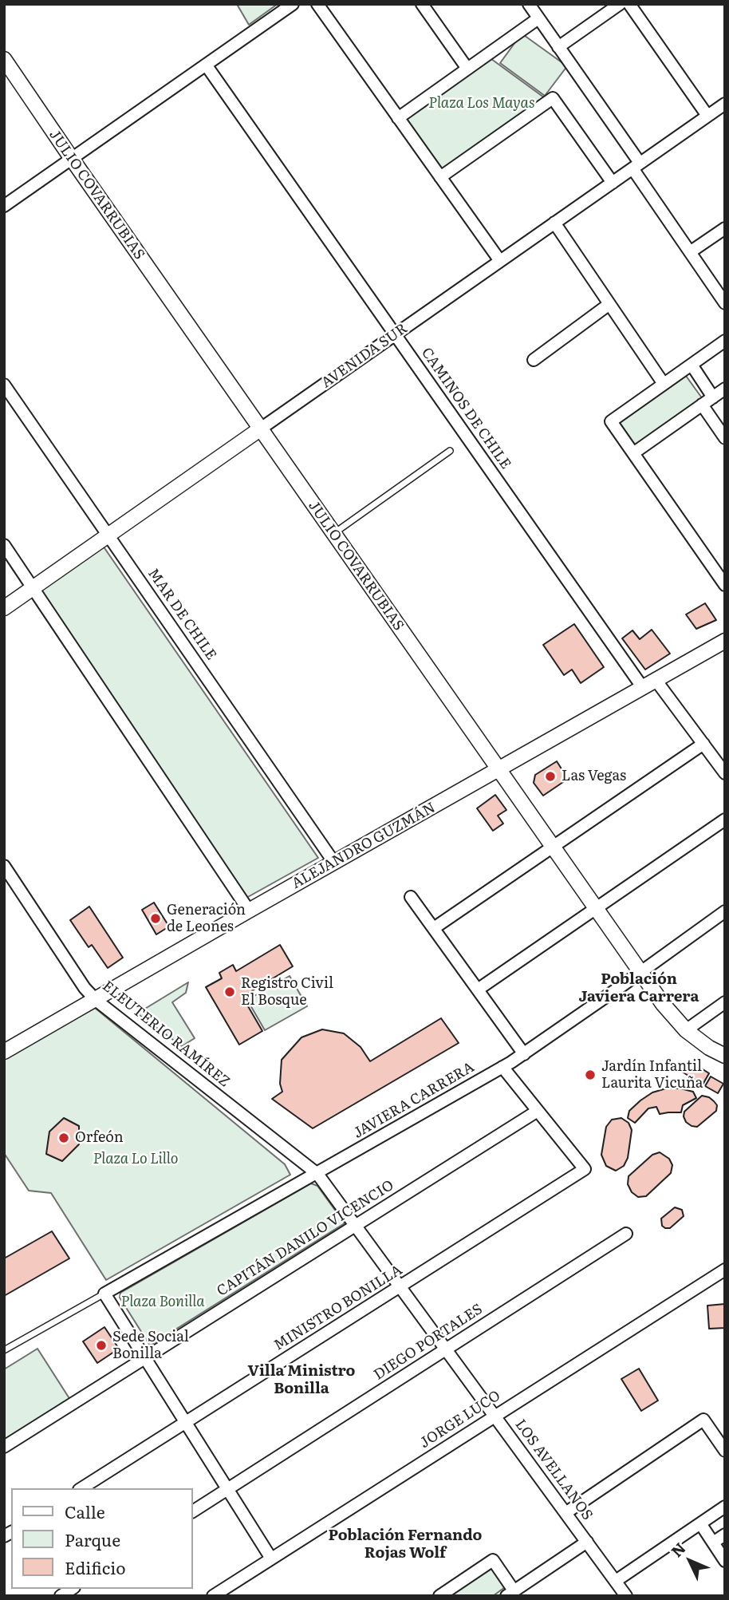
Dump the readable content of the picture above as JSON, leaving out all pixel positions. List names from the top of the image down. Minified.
{"streets":{"street":["JULIO COVARRUBIAS","AVENIDA SUR","CAMINOS DE CHILE","MAR DE CHILE","ALEJANDRO GUZMÁN","ELEUTERIO RAMÍREZ","JAVIERA CARRERA","CAPITÁN DANILO VICENCIO","MINISTRO BONILLA","DIEGO PORTALES","JORGE LUCO","LOS AVELLANOS"]},"crossings":[["JULIO COVARRUBIAS","AVENIDA SUR"],["JULIO COVARRUBIAS","ALEJANDRO GUZMÁN"],["JULIO COVARRUBIAS","JAVIERA CARRERA"],["AVENIDA SUR","CAMINOS DE CHILE"],["AVENIDA SUR","MAR DE CHILE"],["CAMINOS DE CHILE","ALEJANDRO GUZMÁN"],["MAR DE CHILE","ALEJANDRO GUZMÁN"],["ALEJANDRO GUZMÁN","ELEUTERIO RAMÍREZ"],["ELEUTERIO RAMÍREZ","JAVIERA CARRERA"],["ELEUTERIO RAMÍREZ","LOS AVELLANOS"],["JAVIERA CARRERA","LOS AVELLANOS"],["CAPITÁN DANILO VICENCIO","MINISTRO BONILLA"],["CAPITÁN DANILO VICENCIO","LOS AVELLANOS"],["MINISTRO BONILLA","LOS AVELLANOS"],["DIEGO PORTALES","LOS AVELLANOS"],["JORGE LUCO","LOS AVELLANOS"]],"districts":["Población Javiera Carrera","Villa Ministro Bonilla","Población Fernando Rojas Wolf"],"parks":["Plaza Los Mayas","Plaza Lo Lillo","Plaza Bonilla"],"places":["Las Vegas","Generación de Leones","Registro Civil El Bosque","Jardín Infantil Laurita Vicuña","Orfeón","Sede Social Bonilla"],"legend":["Calle","Parque","Edificio"],"north":"top left"}
